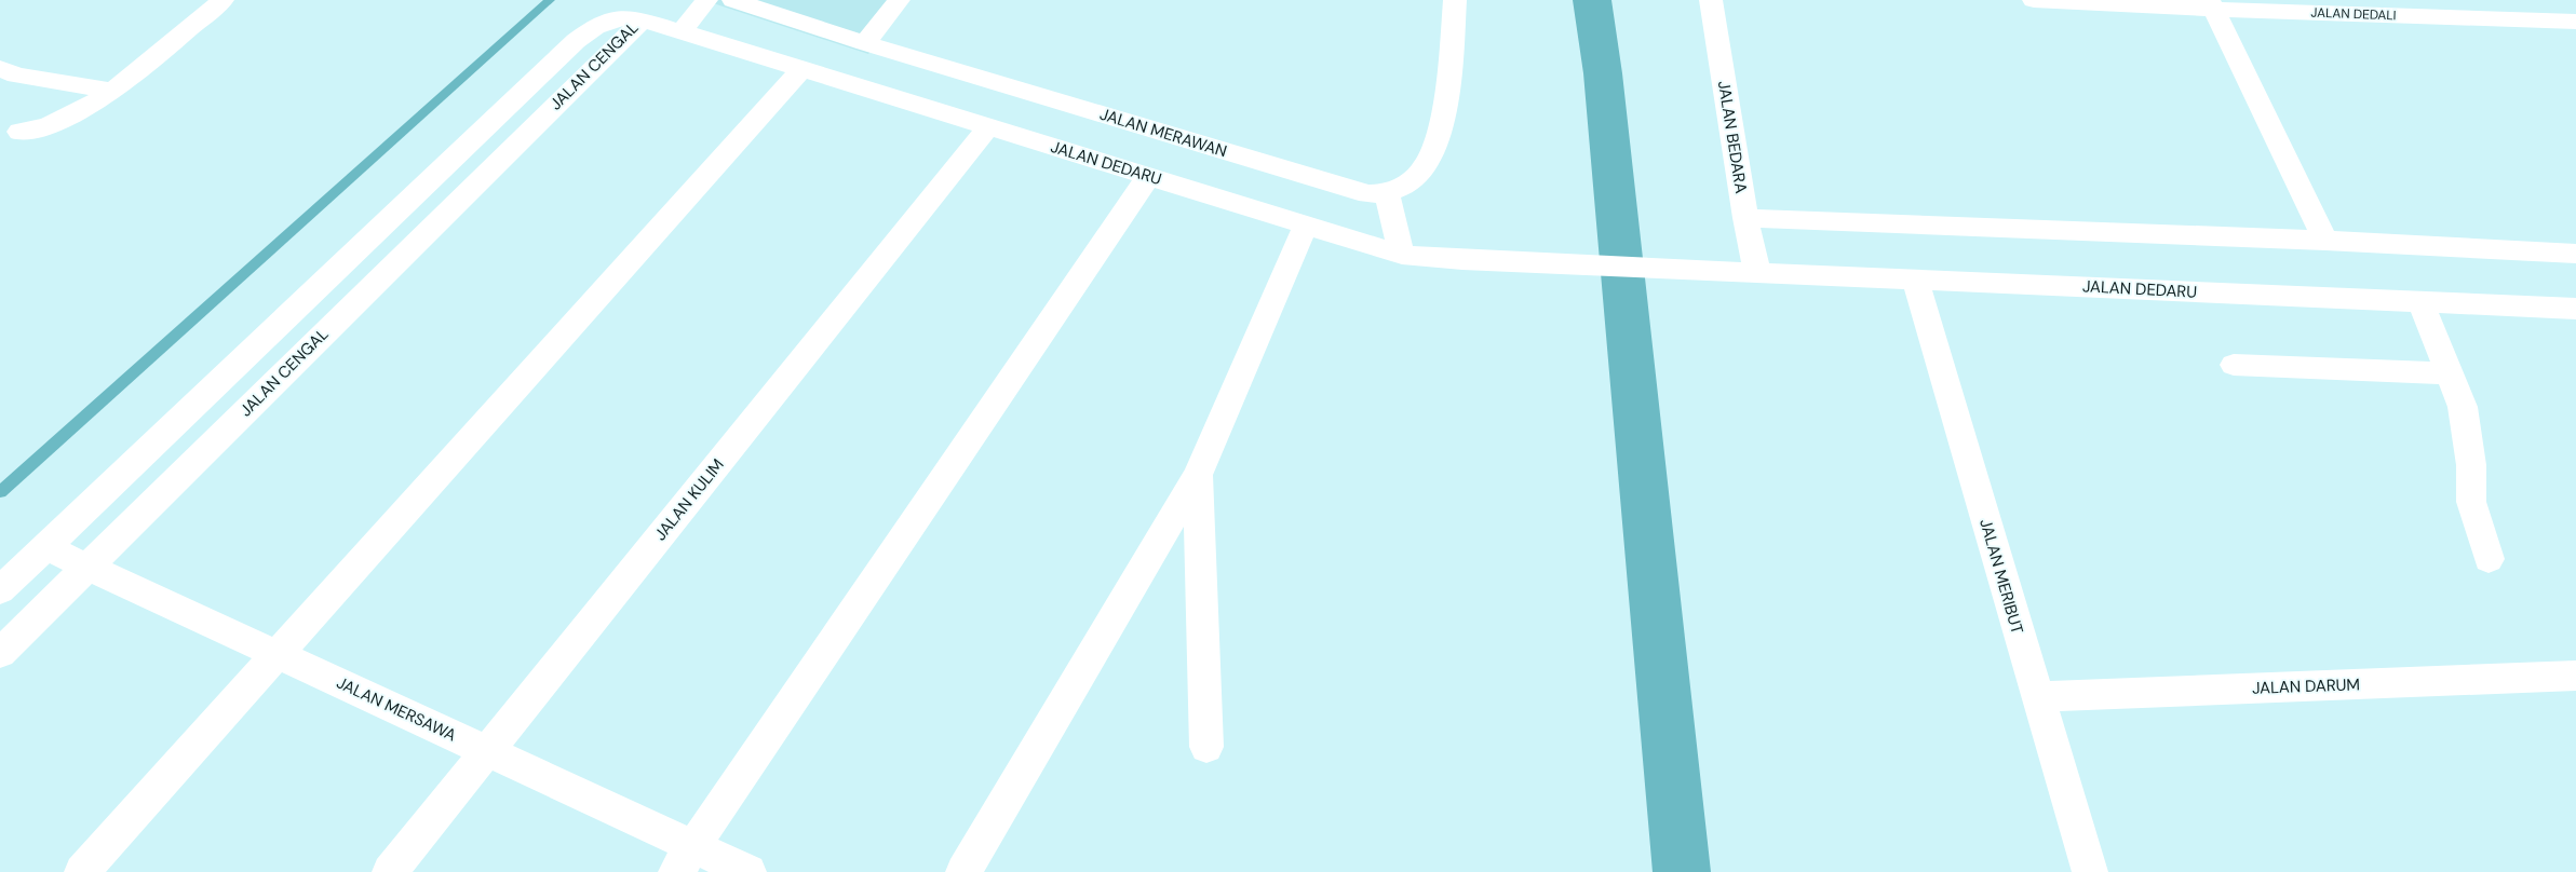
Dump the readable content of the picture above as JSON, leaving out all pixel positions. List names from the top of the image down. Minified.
{"streets":{"street":["JALAN DEDALI","JALAN CENGAL","JALAN MERAWAN","JALAN BEDARA","JALAN DEDARU","JALAN KULIM","JALAN MERIBUT","JALAN DARUM","JALAN MERSAWA"]},"crossings":[["JALAN CENGAL","JALAN DEDARU"],["JALAN CENGAL","JALAN MERSAWA"],["JALAN BEDARA","JALAN DEDARU"],["JALAN DEDARU","JALAN KULIM"],["JALAN DEDARU","JALAN MERIBUT"],["JALAN KULIM","JALAN MERSAWA"],["JALAN MERIBUT","JALAN DARUM"]]}
